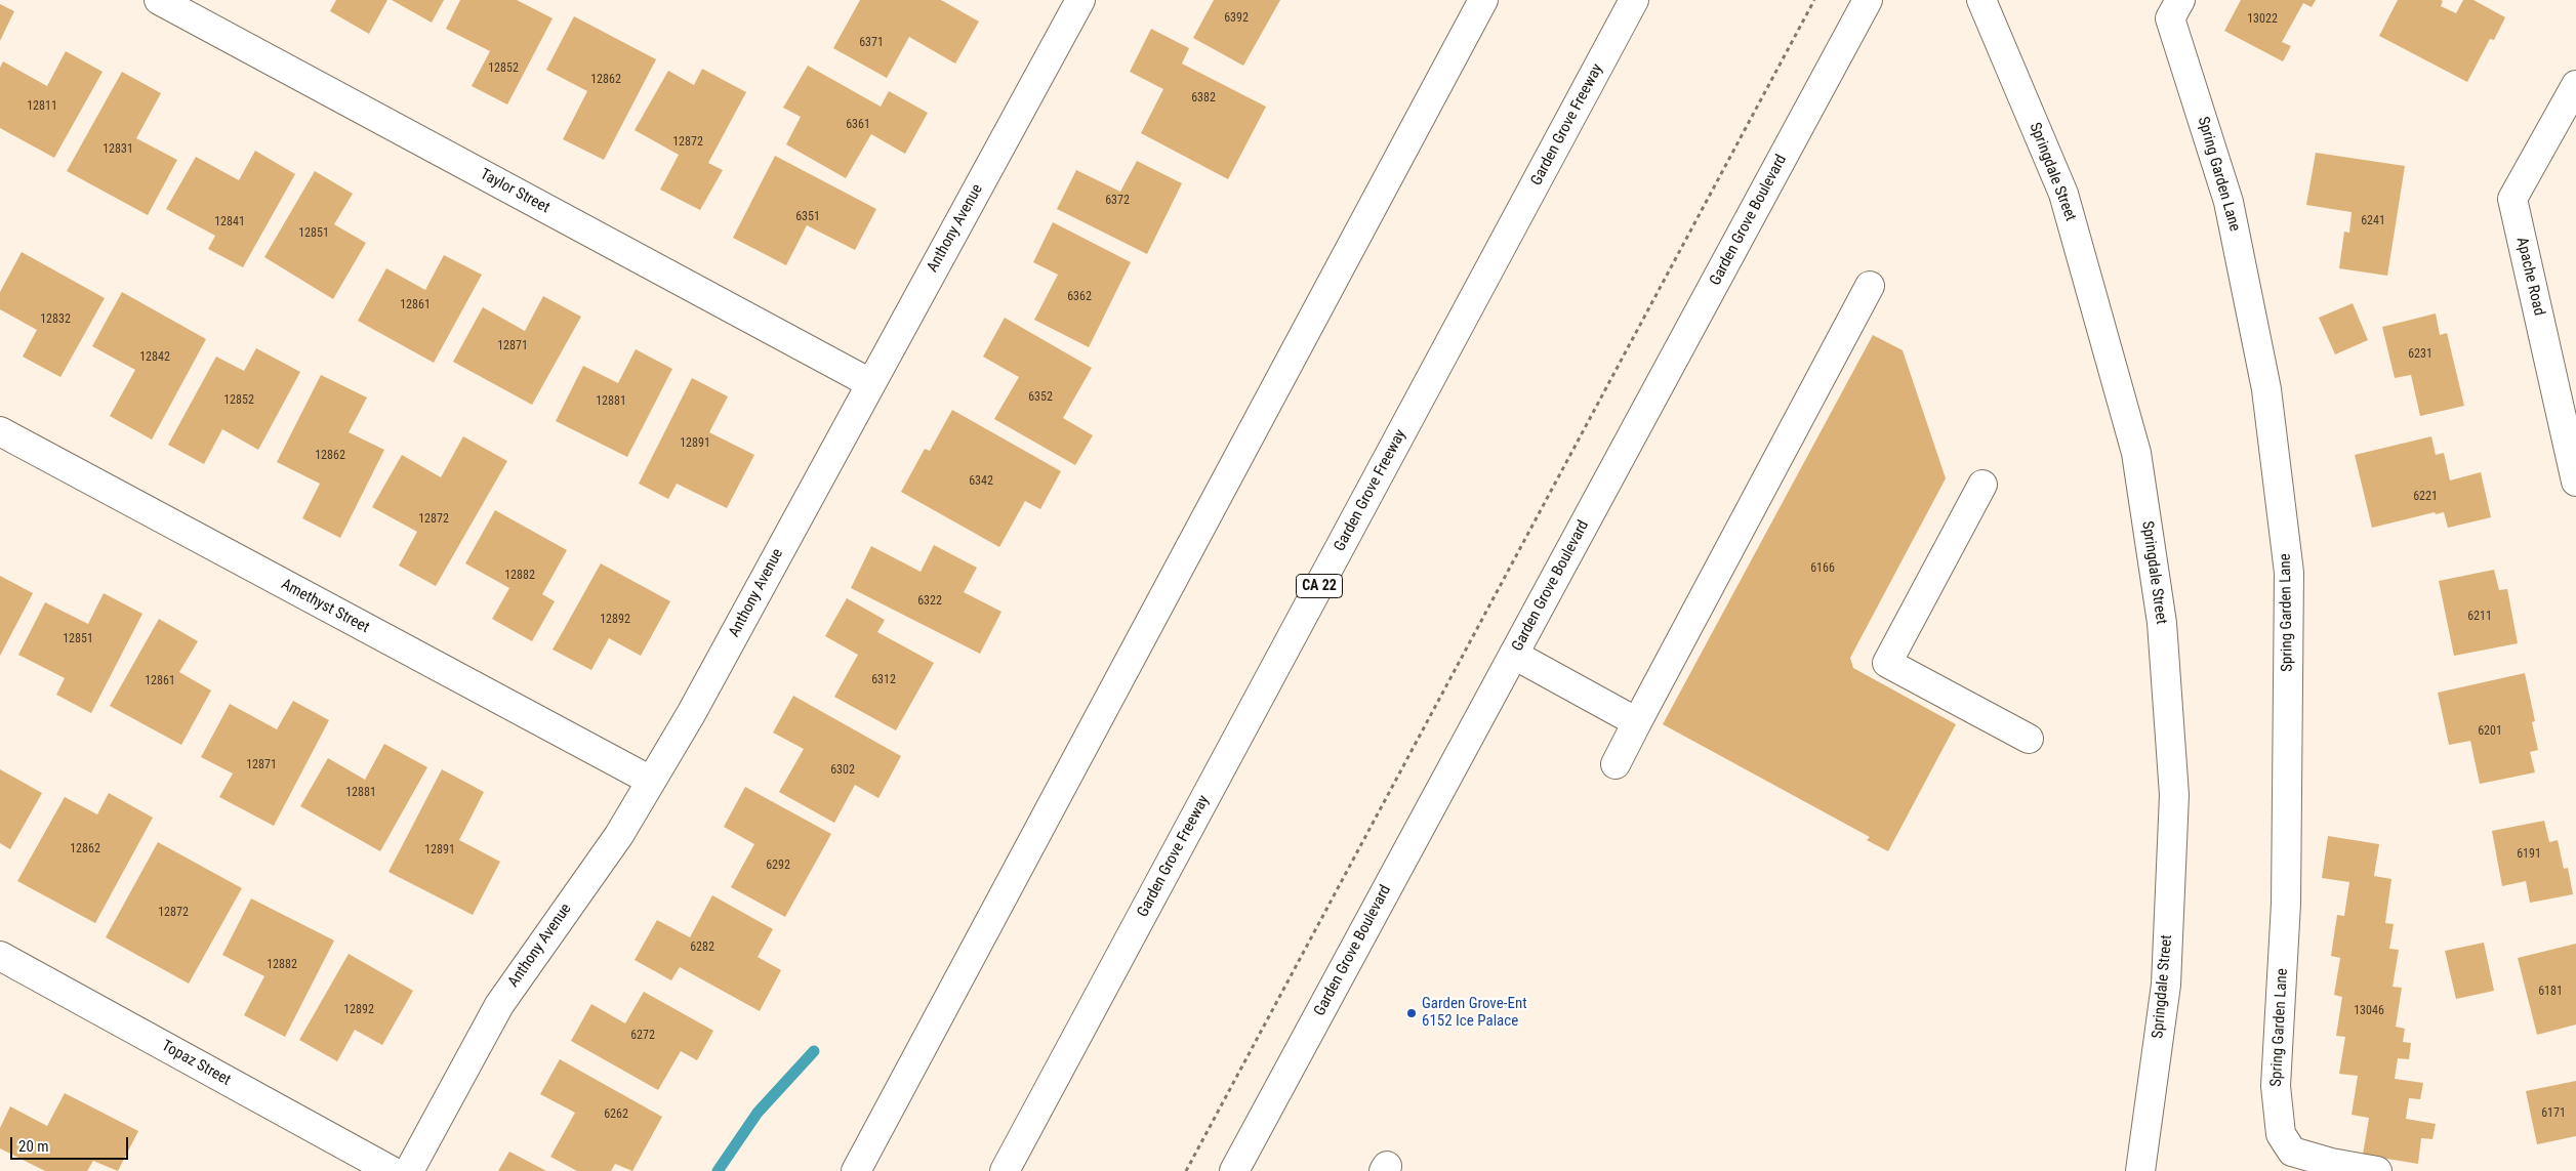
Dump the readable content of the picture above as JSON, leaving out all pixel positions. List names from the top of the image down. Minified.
{"streets":{"main road":["Garden Grove Freeway","Springdale Street","Spring Garden Lane","Taylor Street","Garden Grove Boulevard","Anthony Avenue","Apache Road","CA 22","Amethyst Street","Topaz Street"]},"crossings":[["Taylor Street","Anthony Avenue"],["Anthony Avenue","Amethyst Street"]],"places":["Garden Grove-Ent 6152 Ice Palace"],"house_numbers":["6392","13022","6371","12852","12862","6382","12811","6361","12872","12831","6372","6351","6241","12841","12851","6362","12861","12832","12871","6231","12842","6352","12852","12881","12891","12862","6342","6221","12872","6166","12882","6322","6211","12892","12851","6312","12861","6201","12871","6302","12881","12862","12891","6191","6292","12872","6282","12882","6181","12892","13046","6272","6171","6262"],"scale_bar":"20 m"}
